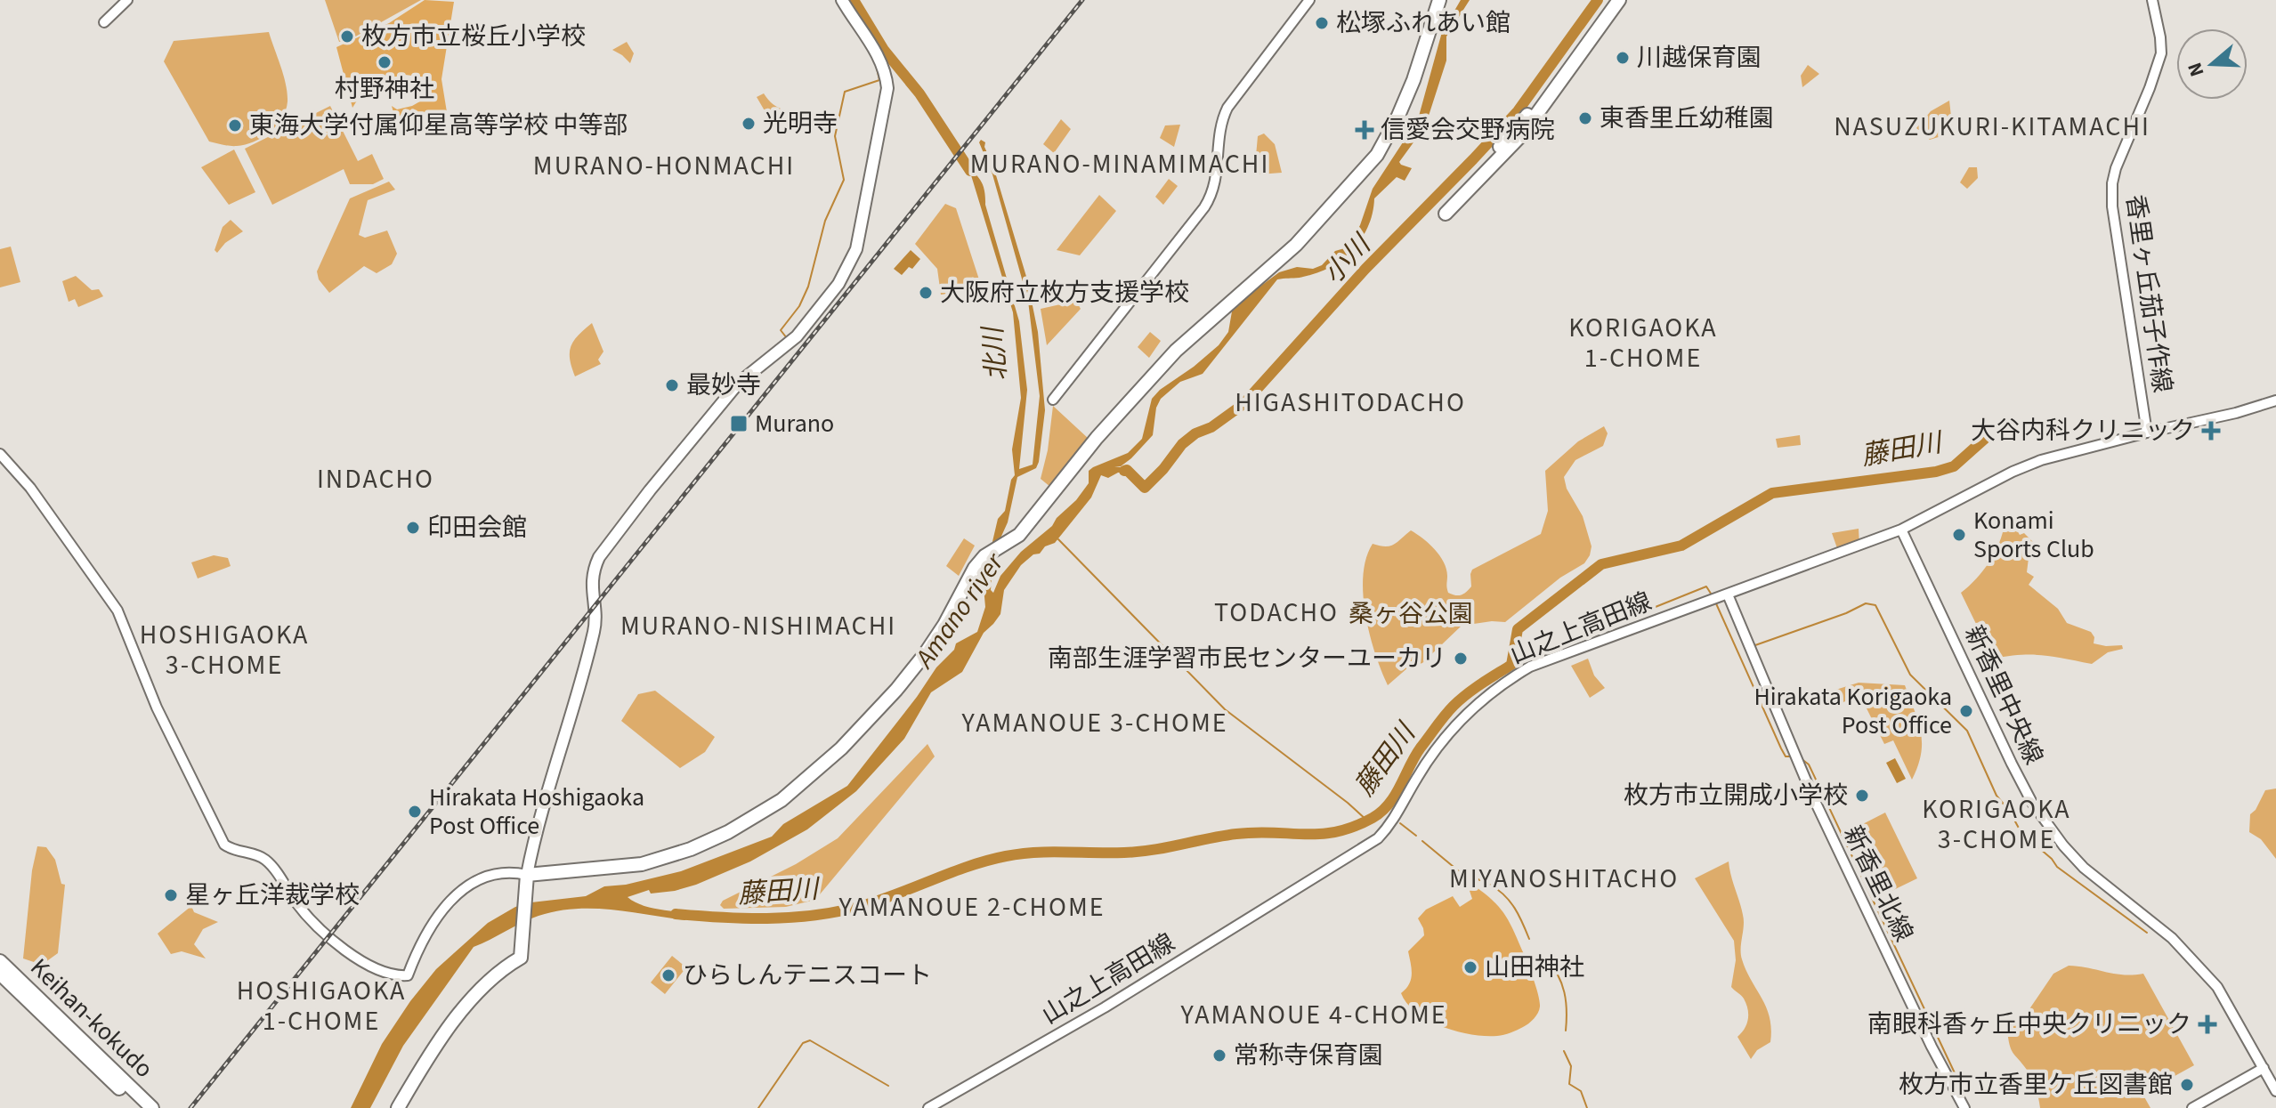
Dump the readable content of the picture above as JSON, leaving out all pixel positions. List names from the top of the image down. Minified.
{"streets":{"highway":["Keihan-kokudo"],"street":["香里ヶ丘茄子作線","山之上高田線","新香里中央線","新香里北線"]},"crossings":[["香里ヶ丘茄子作線","山之上高田線"],["山之上高田線","新香里中央線"],["山之上高田線","新香里北線"]],"districts":["NASUZUKURI-KITAMACHI","MURANO-MINAMIMACHI","MURANO-HONMACHI","KORIGAOKA 1-CHOME","HIGASHITODACHO","INDACHO","TODACHO","MURANO-NISHIMACHI","HOSHIGAOKA 3-CHOME","YAMANOUE 3-CHOME","KORIGAOKA 3-CHOME","MIYANOSHITACHO","YAMANOUE 2-CHOME","HOSHIGAOKA 1-CHOME","YAMANOUE 4-CHOME"],"water":["小川","北川","藤田川","Amano river"],"parks":["桑ヶ谷公園"],"places":{"other":["松塚ふれあい館","枚方市立桜丘小学校","川越保育園","村野神社","東香里丘幼稚園","光明寺","東海大学付属仰星高等学校 中等部","大阪府立枚方支援学校","最妙寺","印田会館","Konami Sports Club","南部生涯学習市民センターユーカリ","Hirakata Korigaoka Post Office","枚方市立開成小学校","Hirakata Hoshigaoka Post Office","星ヶ丘洋裁学校","山田神社","ひらしんテニスコート","常称寺保育園","枚方市立香里ケ丘図書館"],"health":["信愛会交野病院","大谷内科クリニック","南眼科香ヶ丘中央クリニック"],"transit":["Murano"]},"north":"left"}
